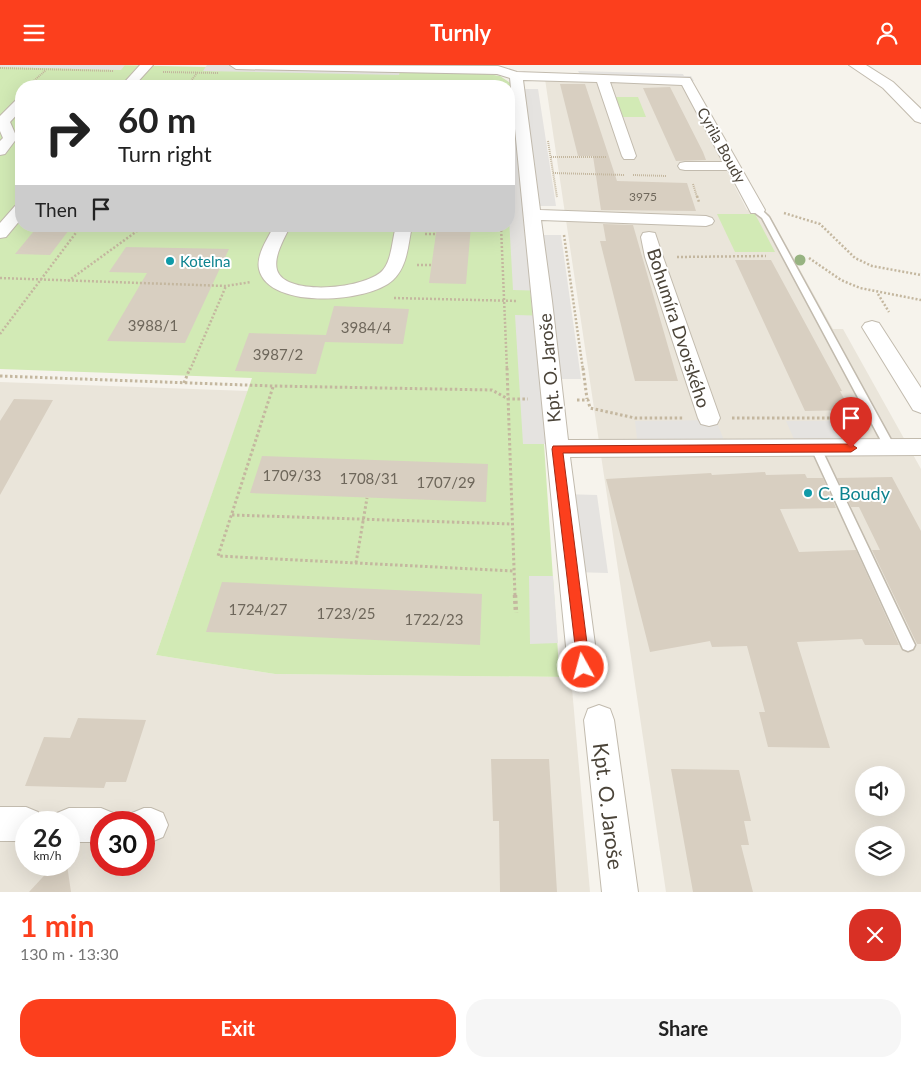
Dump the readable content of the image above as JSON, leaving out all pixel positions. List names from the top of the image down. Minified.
{"streets":{"street":["Cyrila Boudy","Bohumíra Dvorského","Kpt. O. Jaroše"]},"places":["Kotelna","C. Boudy"],"house_numbers":["3975","3988/1","3984/4","3987/2","1709/33","1708/31","1707/29","1724/27","1723/25","1722/23"],"page":{"header":"Turnly","turn":["60 m","Turn right"],"then":"Then","speed":"26 km/h","limit":"30","heading":["1 min","130 m · 13:30"],"buttons":["Exit","Share"]}}
